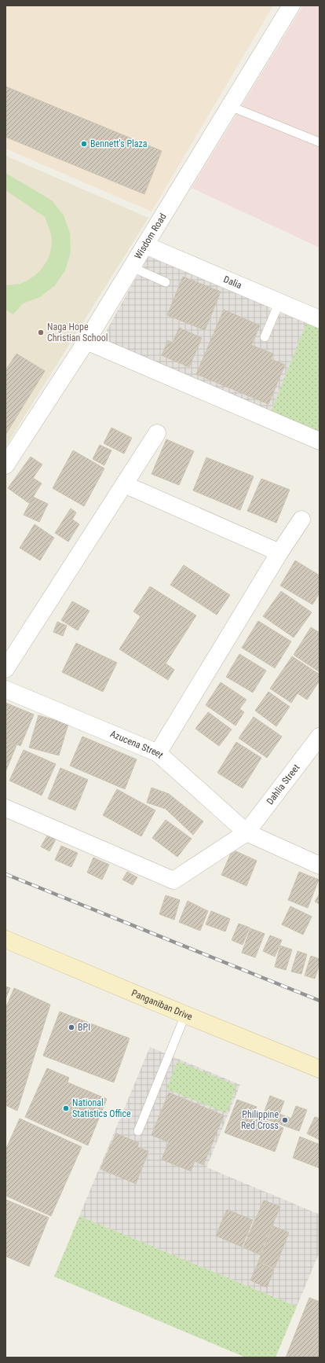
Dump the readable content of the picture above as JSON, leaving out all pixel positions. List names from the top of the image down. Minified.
{"streets":{"main road":["Panganiban Drive"],"street":["Wisdom Road","Dalia","Azucena Street","Dahlia Street"]},"crossings":[["Wisdom Road","Dalia"],["Azucena Street","Dahlia Street"]],"places":["Bennett's Plaza","Naga Hope Christian School","BPI","National Statistics Office","Philippine Red Cross"]}
